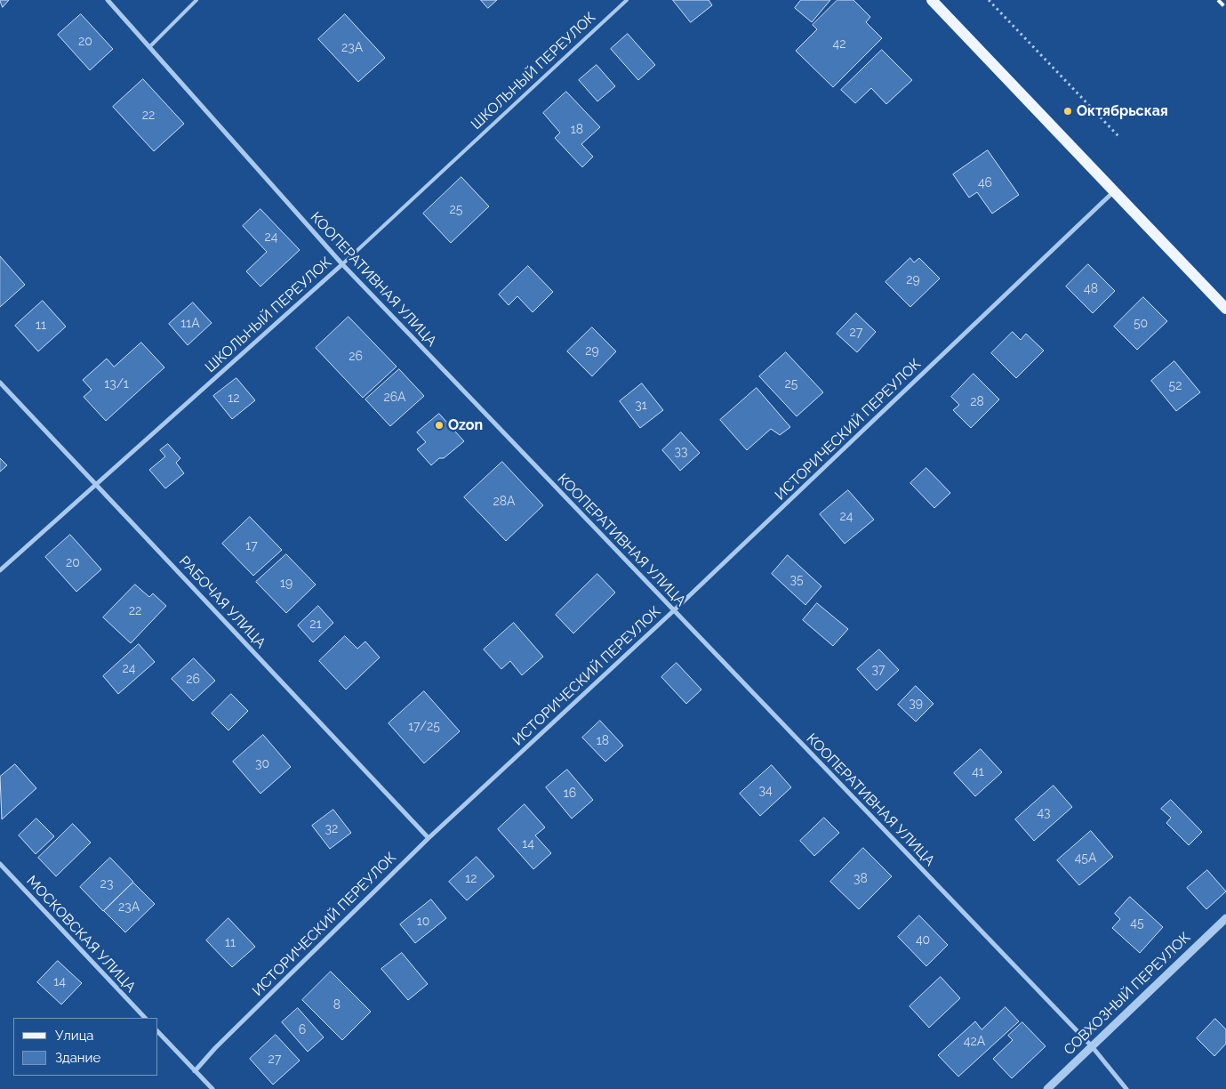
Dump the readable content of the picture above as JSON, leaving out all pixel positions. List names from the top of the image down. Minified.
{"streets":{"street":["ШКОЛЬНЫЙ ПЕРЕУЛОК","КООПЕРАТИВНАЯ УЛИЦА","ИСТОРИЧЕСКИЙ ПЕРЕУЛОК","РАБОЧАЯ УЛИЦА","МОСКОВСКАЯ УЛИЦА","СОВХОЗНЫЙ ПЕРЕУЛОК"]},"crossings":[["ШКОЛЬНЫЙ ПЕРЕУЛОК","КООПЕРАТИВНАЯ УЛИЦА"],["ШКОЛЬНЫЙ ПЕРЕУЛОК","РАБОЧАЯ УЛИЦА"],["КООПЕРАТИВНАЯ УЛИЦА","ИСТОРИЧЕСКИЙ ПЕРЕУЛОК"],["КООПЕРАТИВНАЯ УЛИЦА","СОВХОЗНЫЙ ПЕРЕУЛОК"],["ИСТОРИЧЕСКИЙ ПЕРЕУЛОК","РАБОЧАЯ УЛИЦА"]],"places":["Октябрьская","Ozon"],"house_numbers":["20","42","23А","22","18","46","25","24","29","48","11А","50","11","27","29","26","13/1","25","52","26А","12","28","31","33","28А","24","17","20","35","19","22","21","24","37","26","39","17/25","18","30","41","34","16","43","32","14","45А","12","38","23","23А","10","45","40","11","14","8","6","42А","27"],"legend":["Улица","Здание"]}
